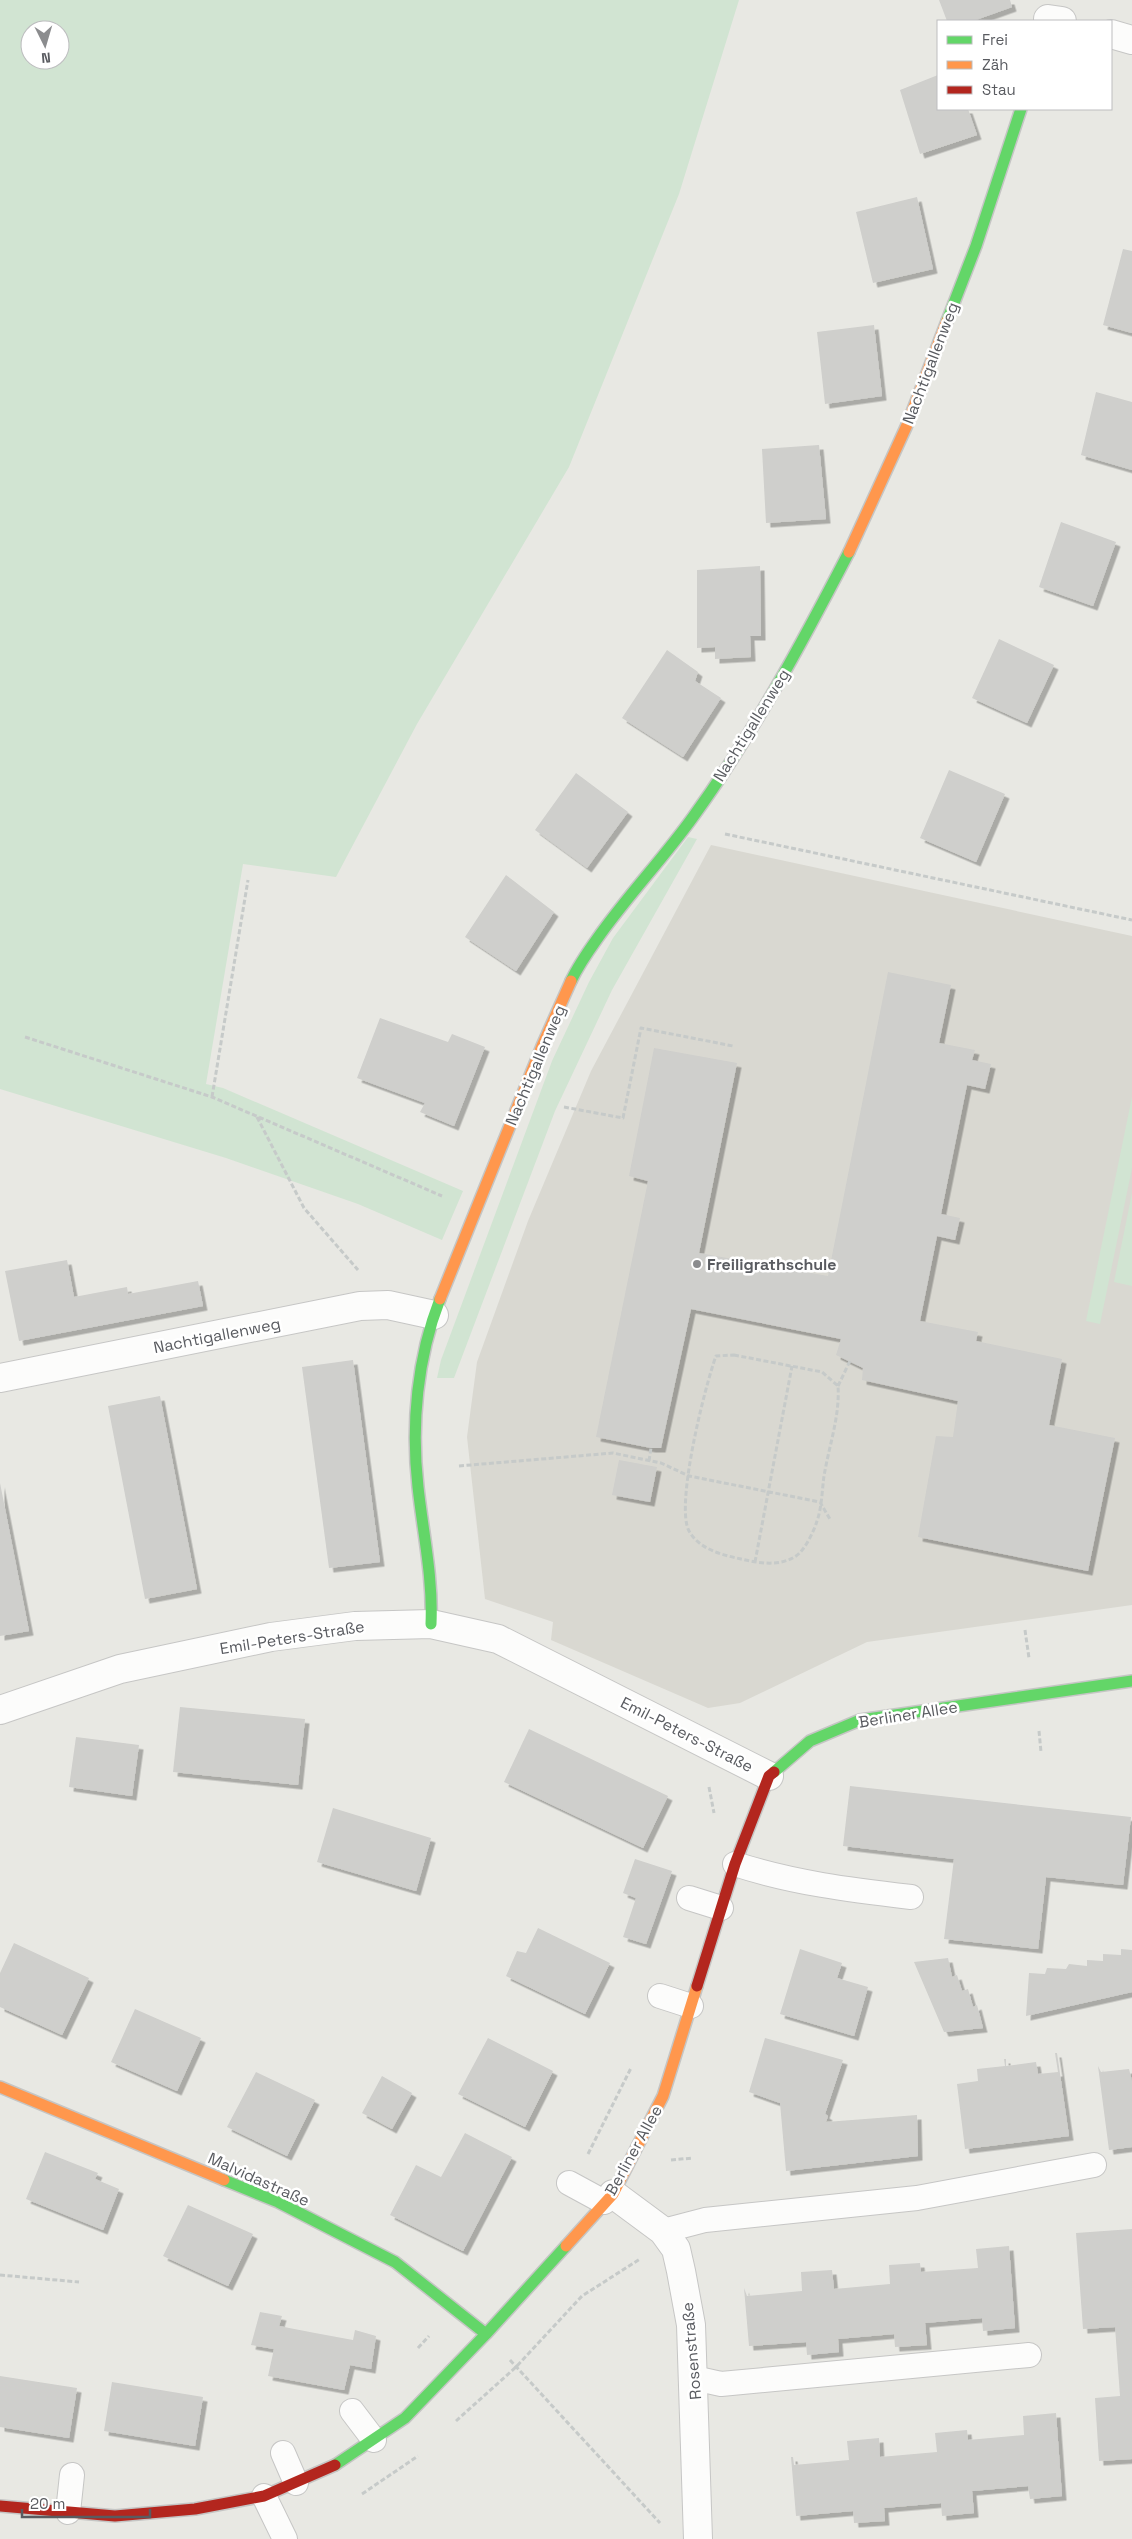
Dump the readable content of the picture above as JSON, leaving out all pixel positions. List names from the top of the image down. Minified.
{"streets":{"street":["Nachtigallenweg","Emil-Peters-Straße","Berliner Allee","Malvidastraße","Rosenstraße"]},"crossings":[["Nachtigallenweg","Emil-Peters-Straße"],["Emil-Peters-Straße","Berliner Allee"],["Berliner Allee","Malvidastraße"],["Berliner Allee","Rosenstraße"]],"places":["Freiligrathschule"],"legend":["Frei","Zäh","Stau"],"scale_bar":"20 m","north":"bottom"}
